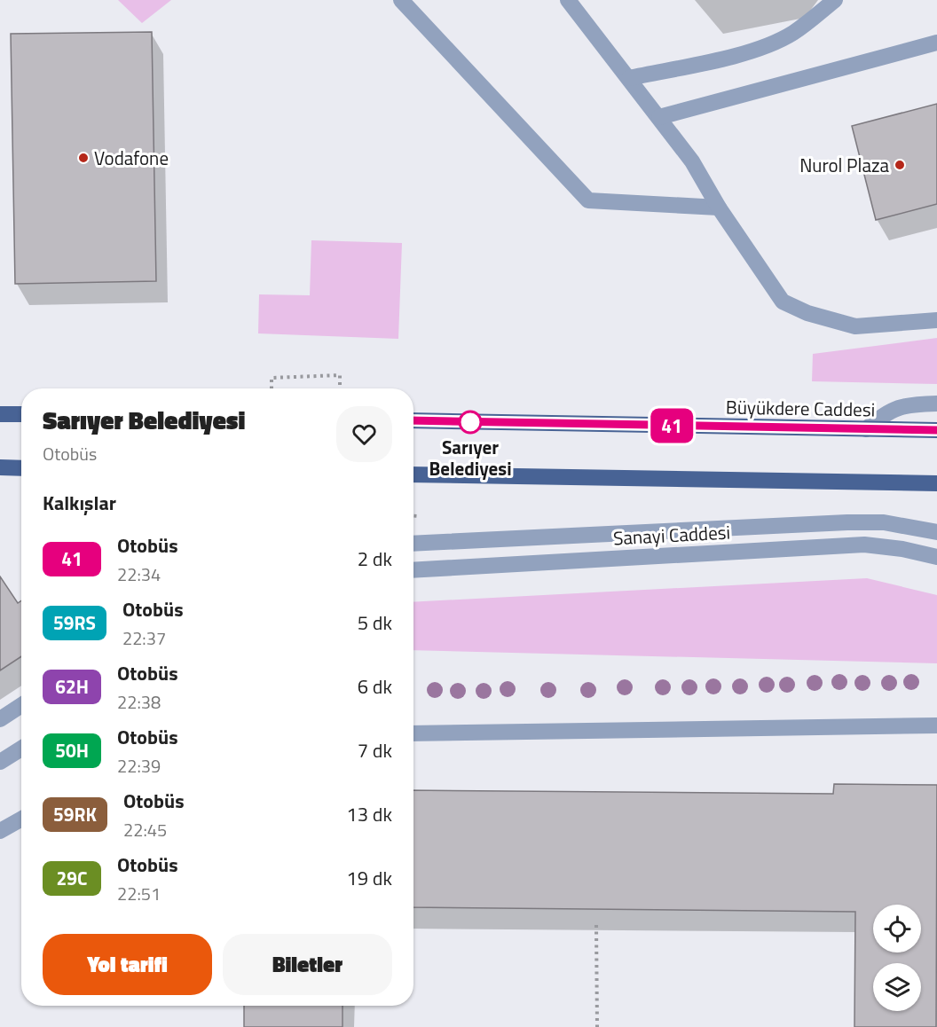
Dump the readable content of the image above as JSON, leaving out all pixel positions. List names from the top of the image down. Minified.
{"streets":{"main road":["Büyükdere Caddesi"],"street":["Sanayi Caddesi"]},"places":["Vodafone","Nurol Plaza","Sarıyer Belediyesi"],"lines":["bus line 41"],"page":{"on_map":"41","heading":[["Sarıyer Belediyesi","Otobüs"],"Kalkışlar"],"list":[{"mark":"41","name":"Otobüs","note":"22:34","value":"2 dk"},{"mark":"59RS","name":"Otobüs","note":"22:37","value":"5 dk"},{"mark":"62H","name":"Otobüs","note":"22:38","value":"6 dk"},{"mark":"50H","name":"Otobüs","note":"22:39","value":"7 dk"},{"mark":"59RK","name":"Otobüs","note":"22:45","value":"13 dk"},{"mark":"29C","name":"Otobüs","note":"22:51","value":"19 dk"}],"buttons":["Yol tarifi","Biletler"]}}
